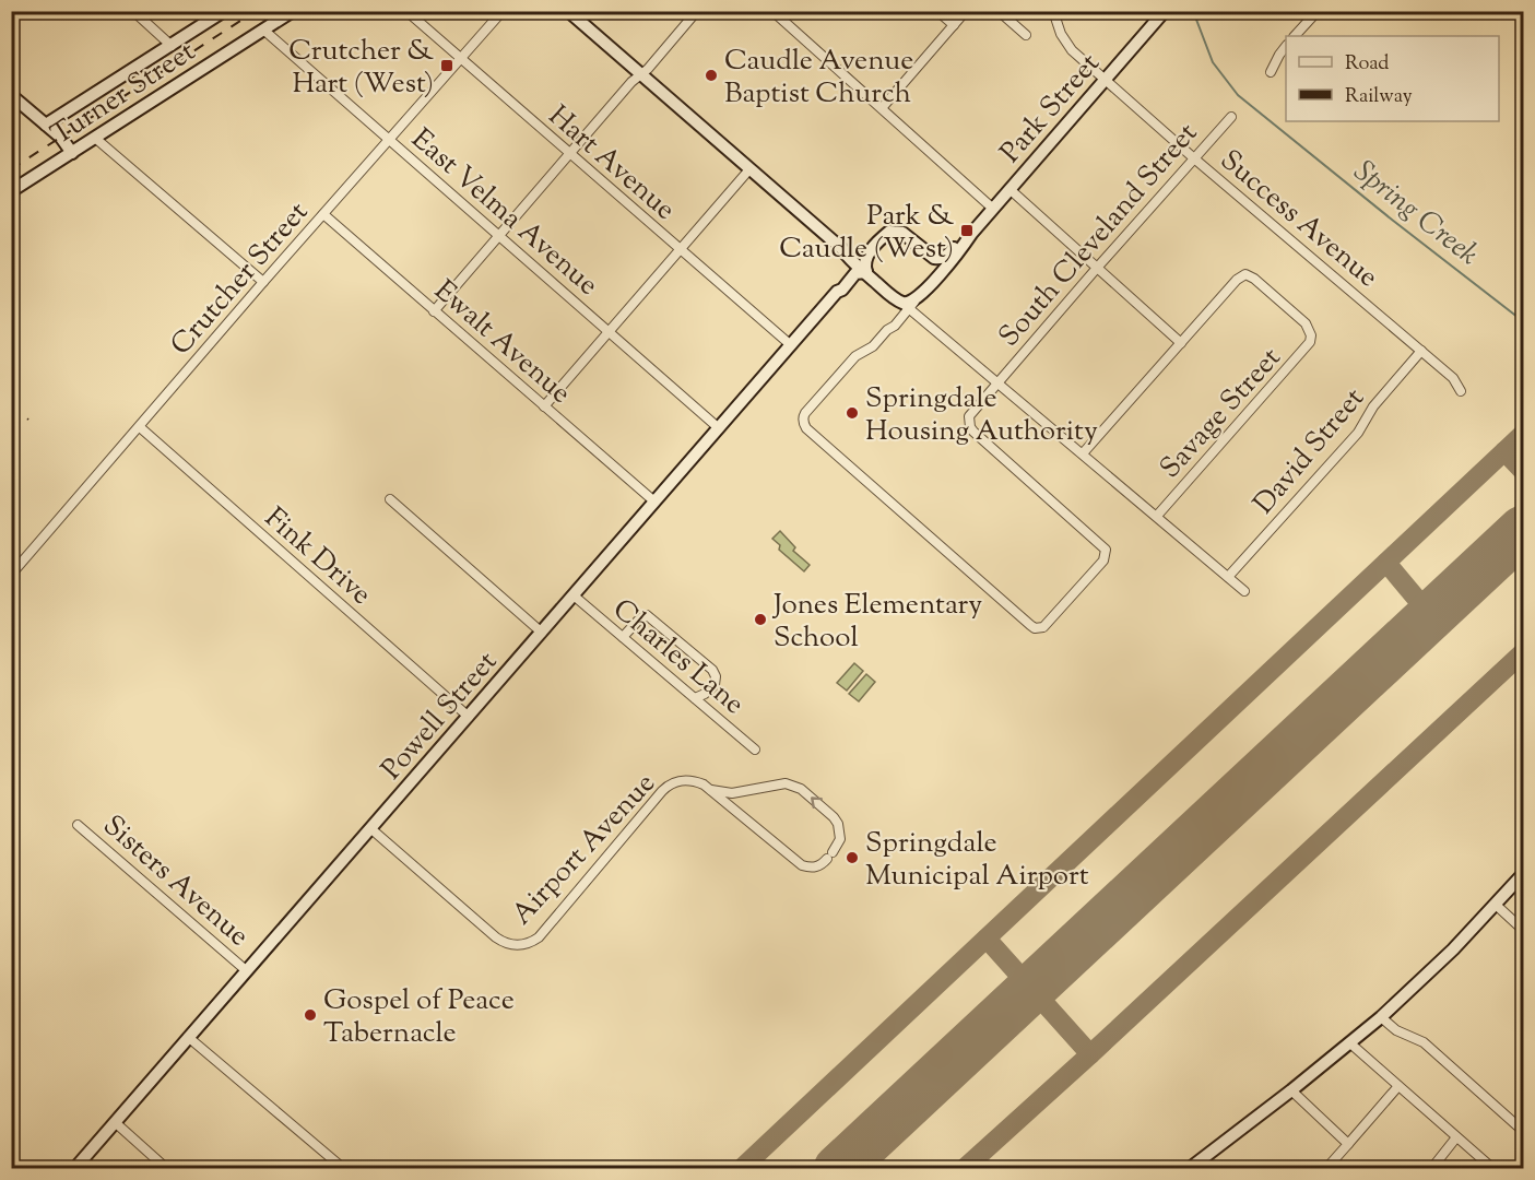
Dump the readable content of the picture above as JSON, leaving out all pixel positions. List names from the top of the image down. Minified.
{"streets":{"street":["Turner Street","Park Street","Hart Avenue","East Velma Avenue","Success Avenue","South Cleveland Street","Crutcher Street","Ewalt Avenue","Savage Street","David Street","Fink Drive","Charles Lane","Powell Street","Airport Avenue","Sisters Avenue"]},"crossings":[["Turner Street","East Velma Avenue"],["Park Street","Success Avenue"],["Park Street","South Cleveland Street"],["Park Street","Powell Street"],["Hart Avenue","Crutcher Street"],["Hart Avenue","Powell Street"],["East Velma Avenue","Crutcher Street"],["East Velma Avenue","Powell Street"],["Success Avenue","South Cleveland Street"],["Success Avenue","David Street"],["South Cleveland Street","Powell Street"],["Crutcher Street","Ewalt Avenue"],["Crutcher Street","Fink Drive"],["Ewalt Avenue","Powell Street"],["Fink Drive","Powell Street"],["Charles Lane","Powell Street"],["Powell Street","Airport Avenue"],["Powell Street","Sisters Avenue"]],"water":["Spring Creek"],"places":{"transit":["Crutcher & Hart (West)","Park & Caudle (West)"],"other":["Caudle Avenue Baptist Church","Springdale Housing Authority","Jones Elementary School","Springdale Municipal Airport","Gospel of Peace Tabernacle"]},"legend":["Road","Railway"]}
